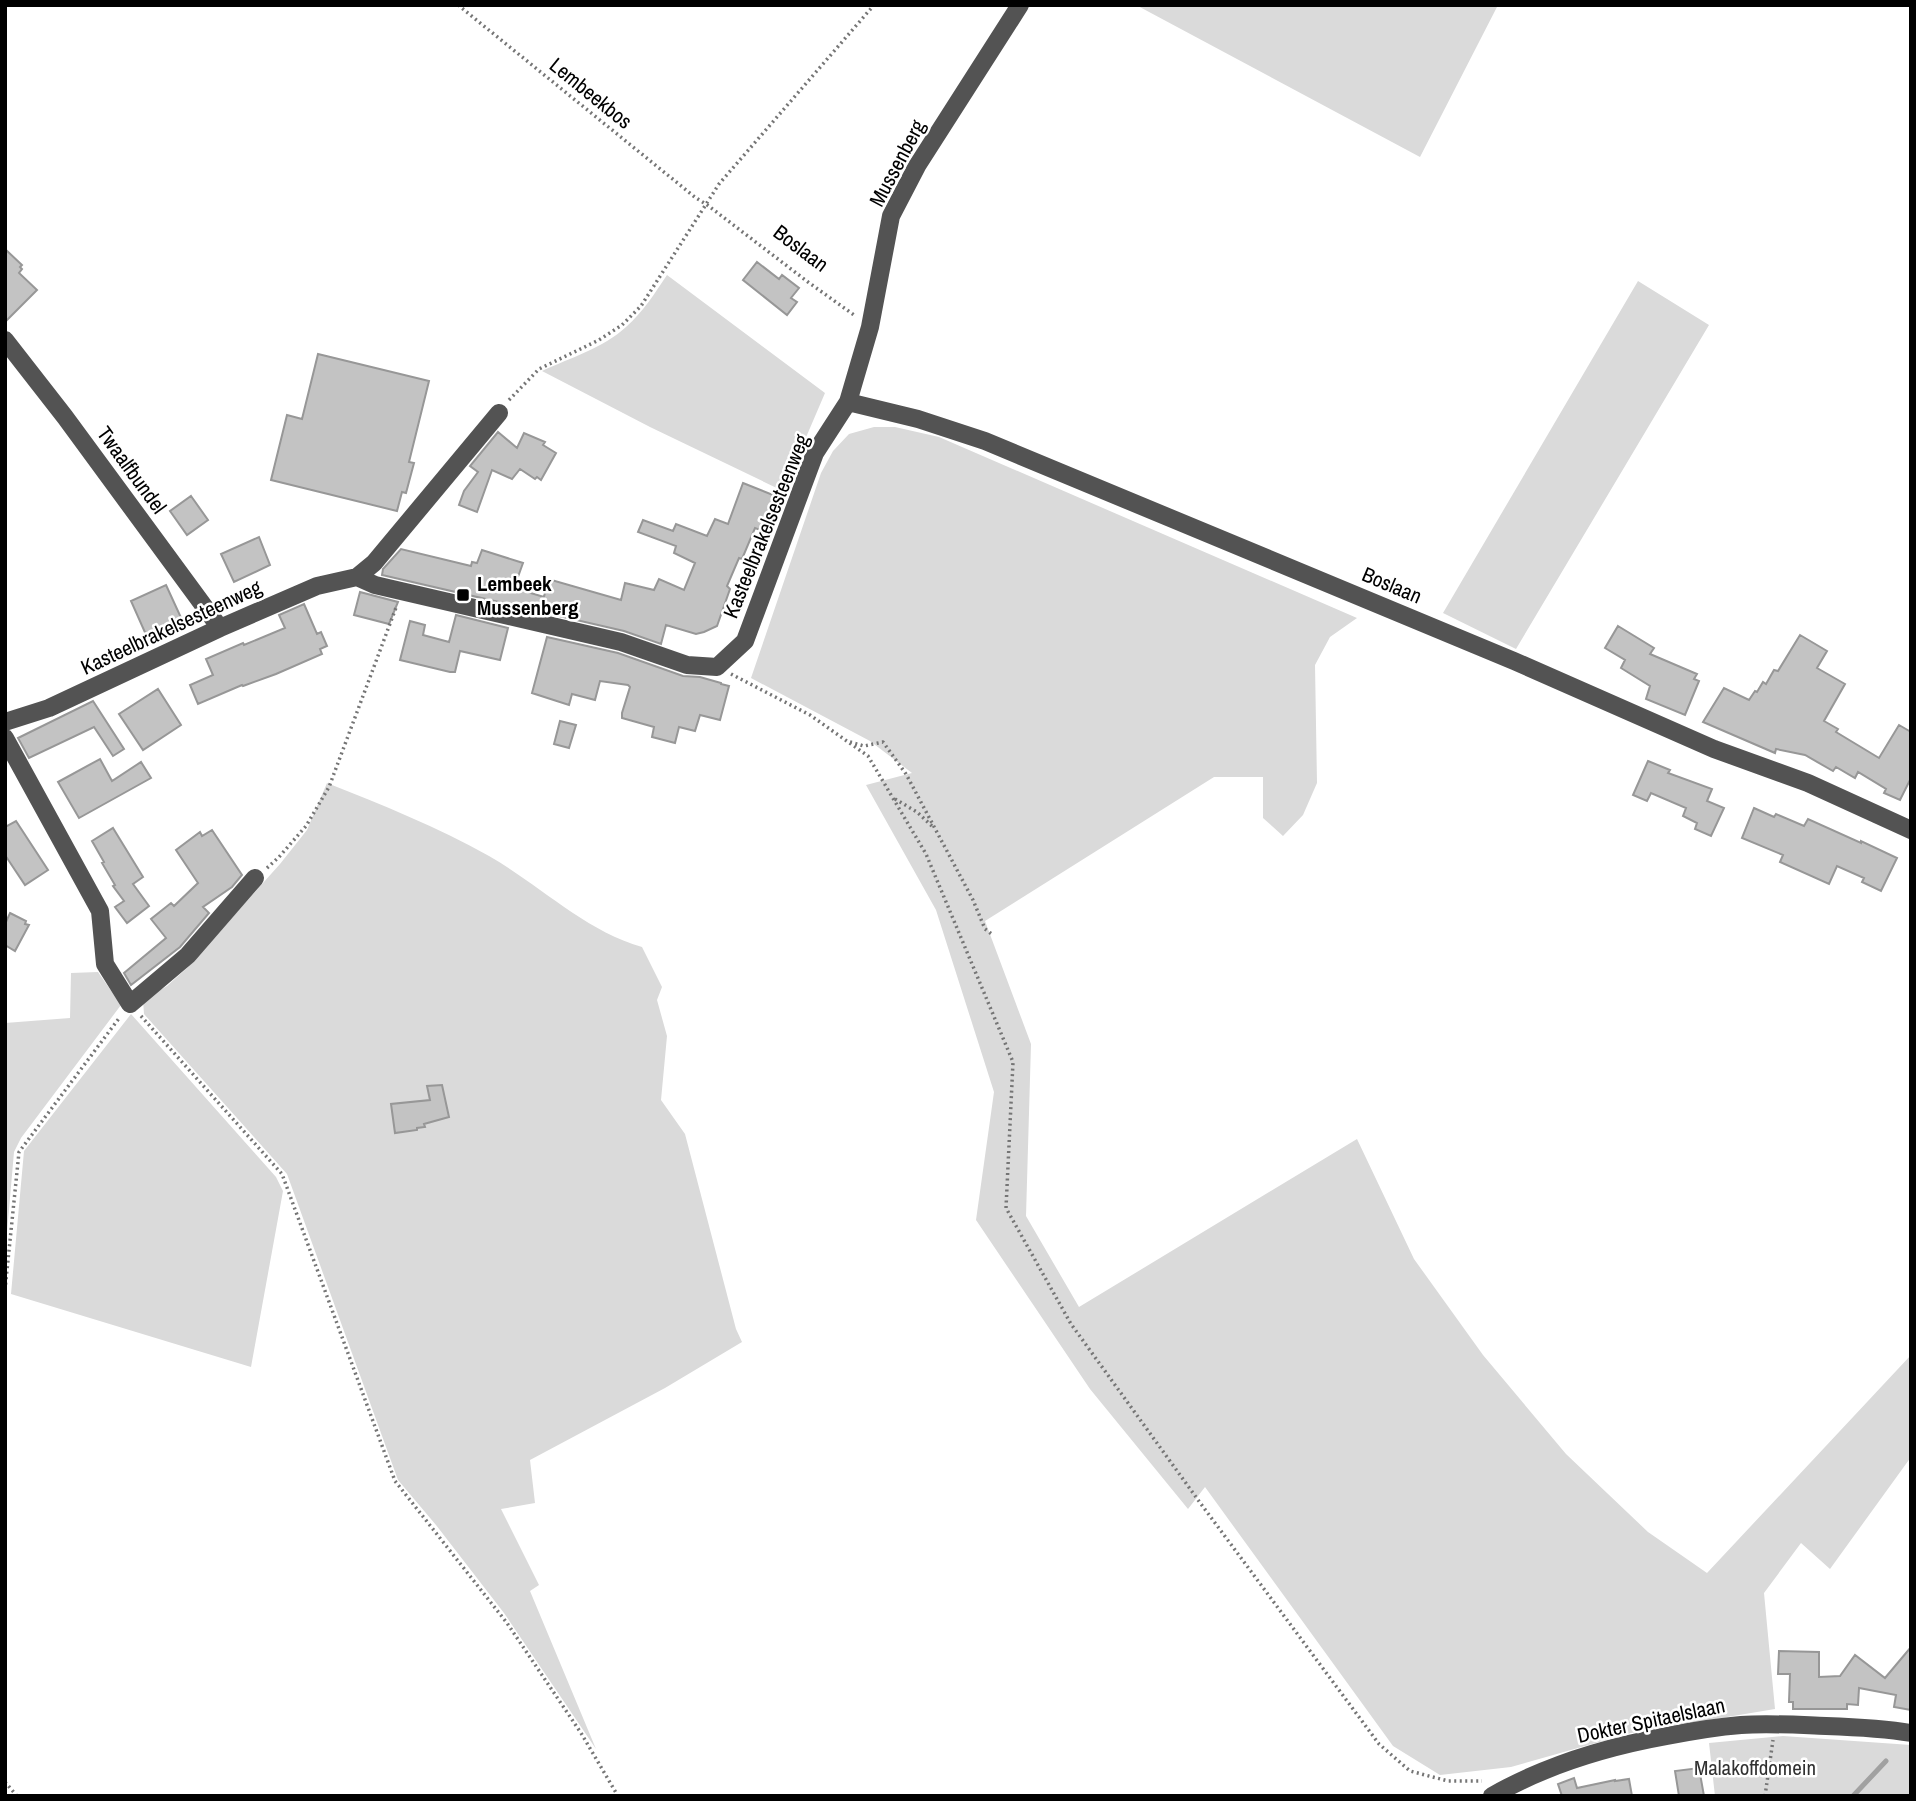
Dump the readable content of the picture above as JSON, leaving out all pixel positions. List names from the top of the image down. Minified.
{"streets":{"street":["Mussenberg","Boslaan","Twaalfbundel","Kasteelbrakelsesteenweg","Dokter Spitaelslaan"],"path":["Lembeekbos"]},"crossings":[["Lembeekbos","Boslaan"],["Mussenberg","Boslaan"],["Mussenberg","Kasteelbrakelsesteenweg"],["Boslaan","Kasteelbrakelsesteenweg"],["Twaalfbundel","Kasteelbrakelsesteenweg"]],"parks":["Malakoffdomein"],"places":{"transit":["Lembeek Mussenberg"]}}
